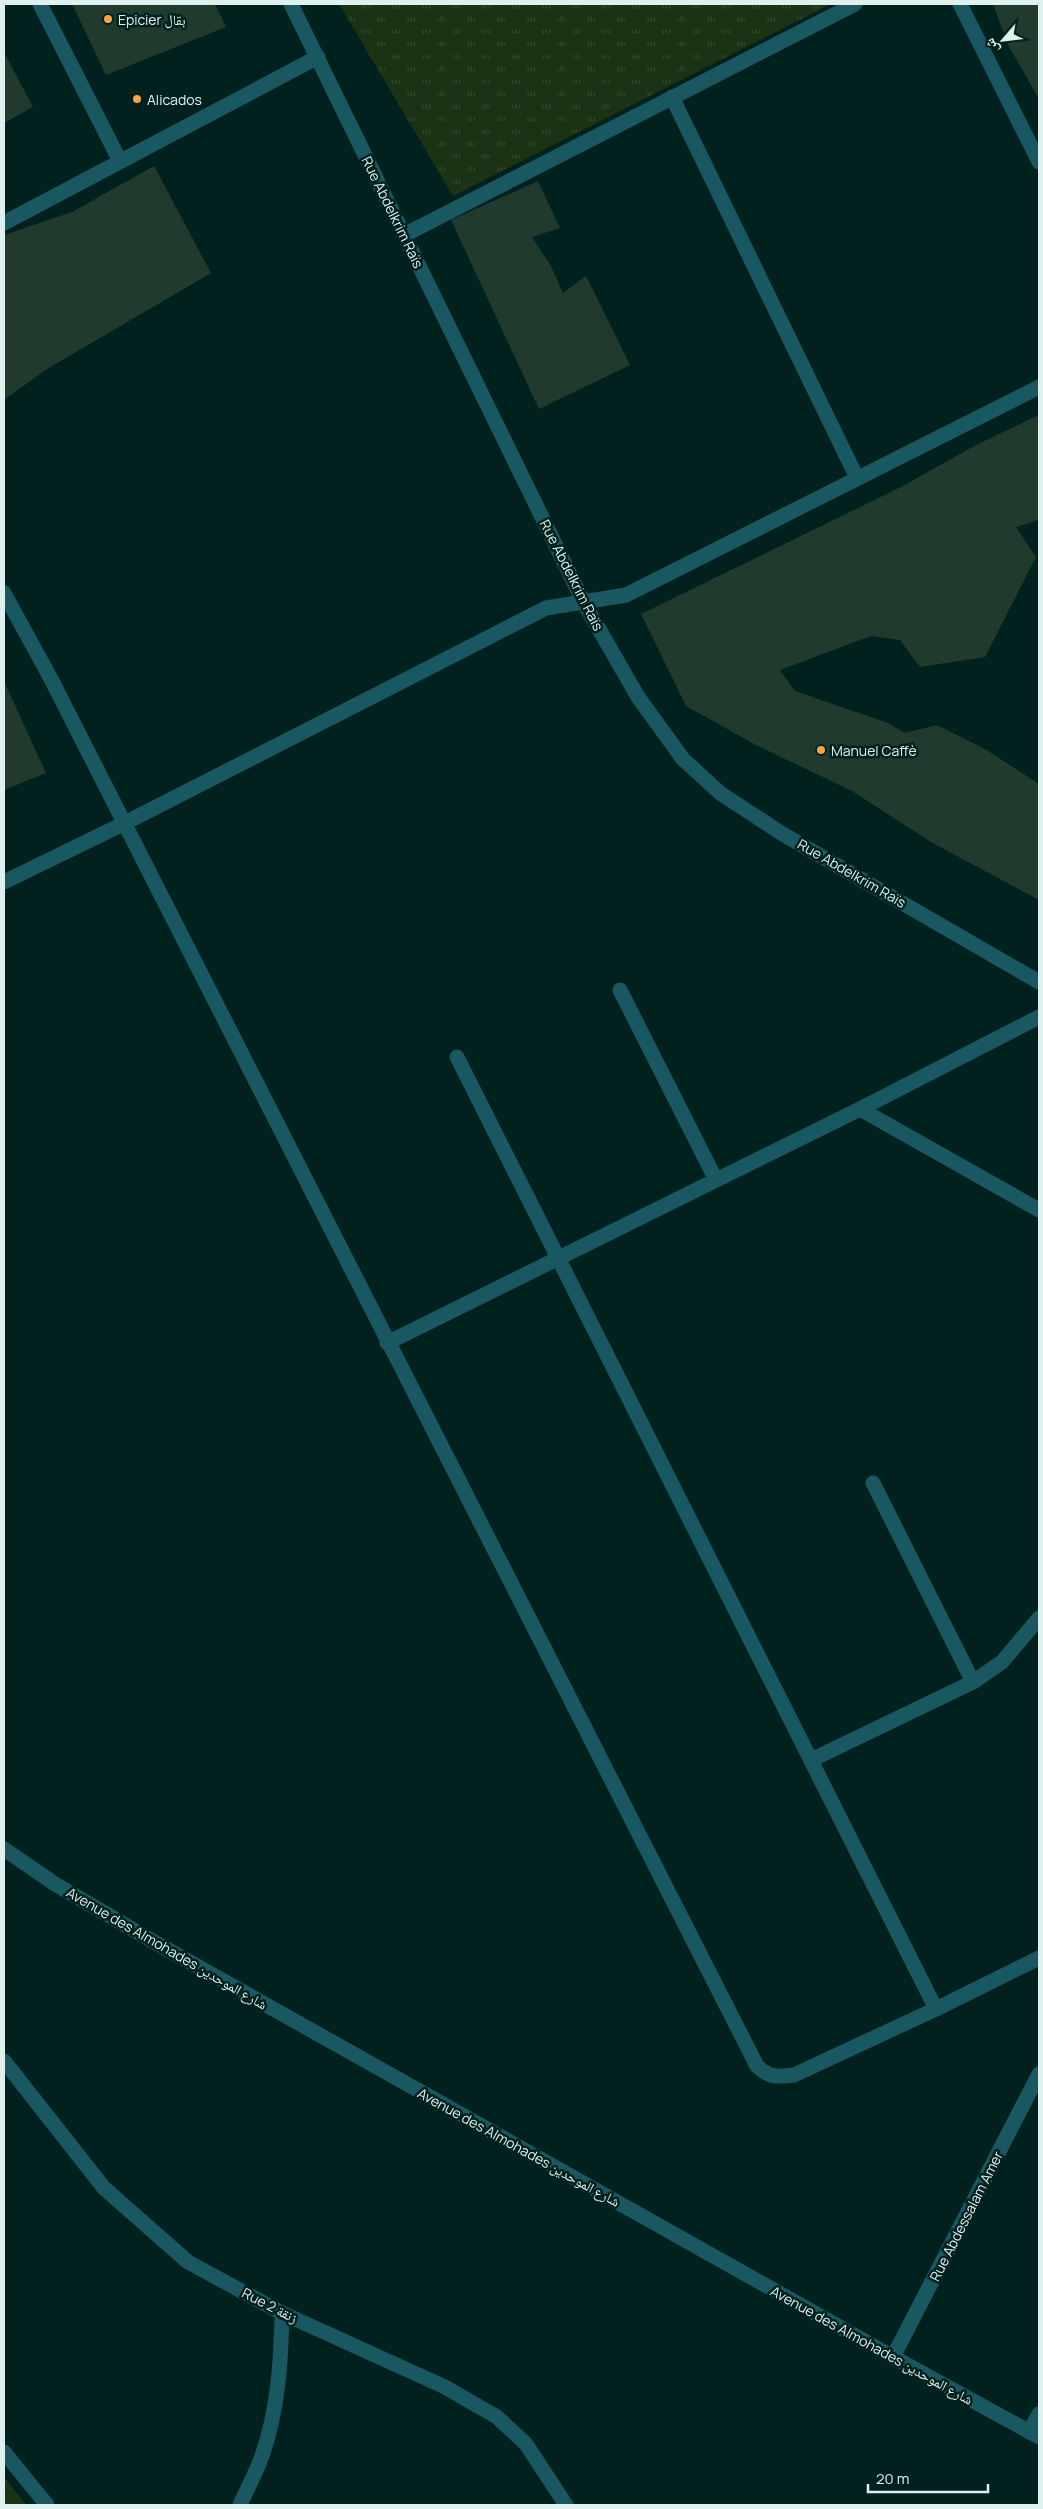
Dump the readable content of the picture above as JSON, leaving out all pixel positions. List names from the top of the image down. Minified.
{"streets":{"street":["Rue Abdelkrim Raïs","Avenue des Almohades شارع الموحدين","Rue Abdessalam Amer","Rue 2 زنقة"]},"crossings":[["Avenue des Almohades شارع الموحدين","Rue Abdessalam Amer"]],"places":["Epicier بقال","Alicados","Manuel Caffè"],"scale_bar":"20 m","north":"bottom left"}
